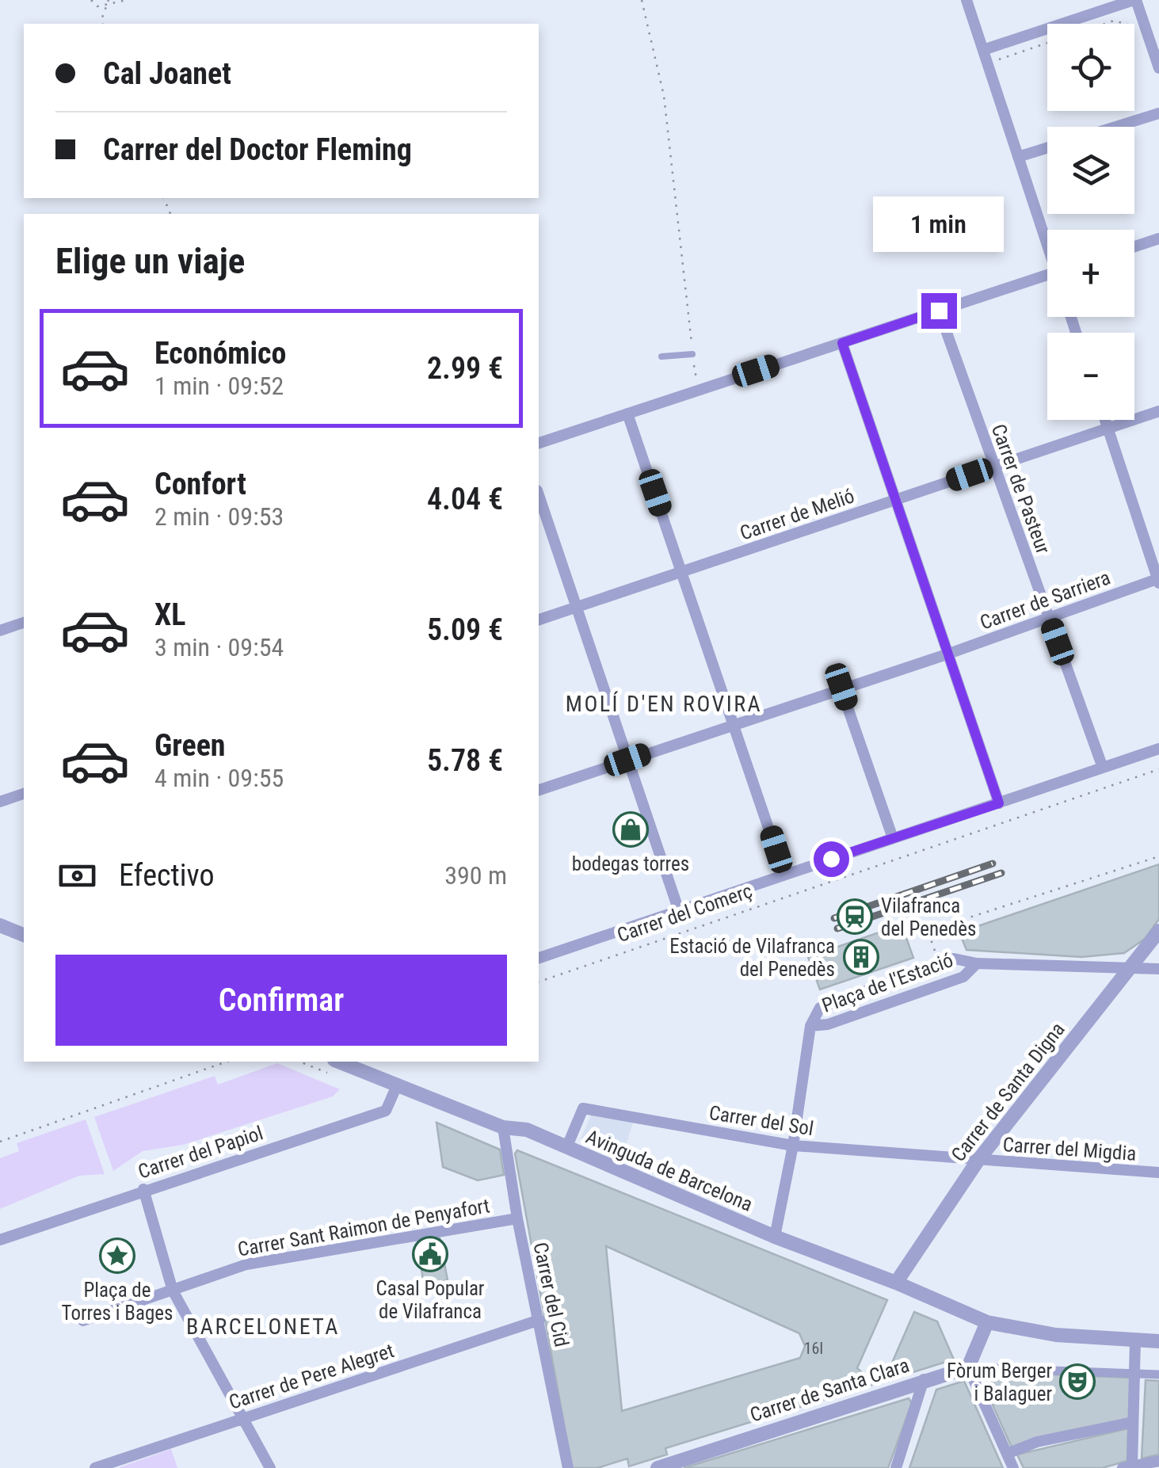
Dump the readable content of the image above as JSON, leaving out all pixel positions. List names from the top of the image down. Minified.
{"streets":{"street":["Carrer de Pasteur","Carrer de Melió","Carrer de Sarriera","Carrer del Comerç","Plaça de l'Estació","Carrer de Santa Digna","Carrer del Sol","Carrer del Migdia","Carrer del Papiol","Avinguda de Barcelona","Carrer Sant Raimon de Penyafort","Carrer del Cid","Carrer de Pere Alegret","Carrer de Santa Clara"]},"crossings":[["Carrer de Pasteur","Carrer de Melió"],["Carrer de Pasteur","Carrer de Sarriera"],["Carrer de Pasteur","Carrer del Comerç"],["Carrer de Santa Digna","Carrer del Sol"],["Carrer de Santa Digna","Carrer del Migdia"],["Carrer de Santa Digna","Avinguda de Barcelona"],["Carrer del Sol","Carrer del Migdia"],["Carrer del Sol","Avinguda de Barcelona"],["Carrer del Papiol","Avinguda de Barcelona"],["Avinguda de Barcelona","Carrer del Cid"],["Carrer Sant Raimon de Penyafort","Carrer del Cid"],["Carrer del Cid","Carrer de Pere Alegret"]],"districts":["MOLÍ D'EN ROVIRA","BARCELONETA"],"places":{"shop":["bodegas torres"],"station":["Vilafranca del Penedès"],"building":["Estació de Vilafranca del Penedès"],"public building":["Casal Popular de Vilafranca"],"place":["Plaça de Torres i Bages"],"theatre":["Fòrum Berger i Balaguer"]},"house_numbers":["16I"],"page":{"map_buttons":["+","−"],"banner":["Cal Joanet","Carrer del Doctor Fleming"],"bubble":"1 min","heading":"Elige un viaje","list":[{"name":"Económico","note":"1 min · 09:52","value":"2.99 €"},{"name":"Confort","note":"2 min · 09:53","value":"4.04 €"},{"name":"XL","note":"3 min · 09:54","value":"5.09 €"},{"name":"Green","note":"4 min · 09:55","value":"5.78 €"}],"pay":["Efectivo","390 m"],"buttons":"Confirmar"}}
